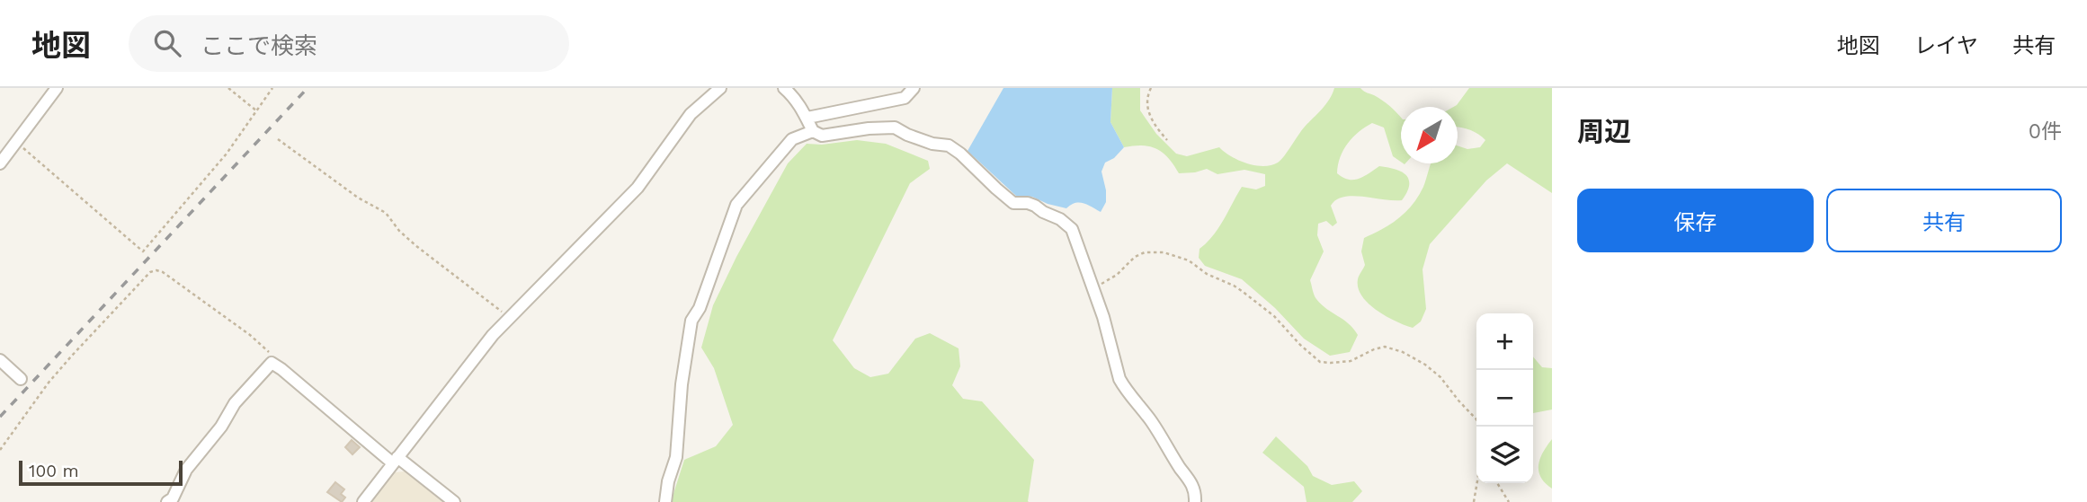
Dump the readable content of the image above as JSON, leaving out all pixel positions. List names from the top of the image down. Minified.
{"scale_bar":"100 m","north":"bottom left","page":{"header":"地図","search":"ここで検索","nav":["地図","レイヤ","共有"],"heading":["周辺","0件"],"buttons":["保存","共有"],"map_buttons":["+","−"],"scale":"100 m"}}
